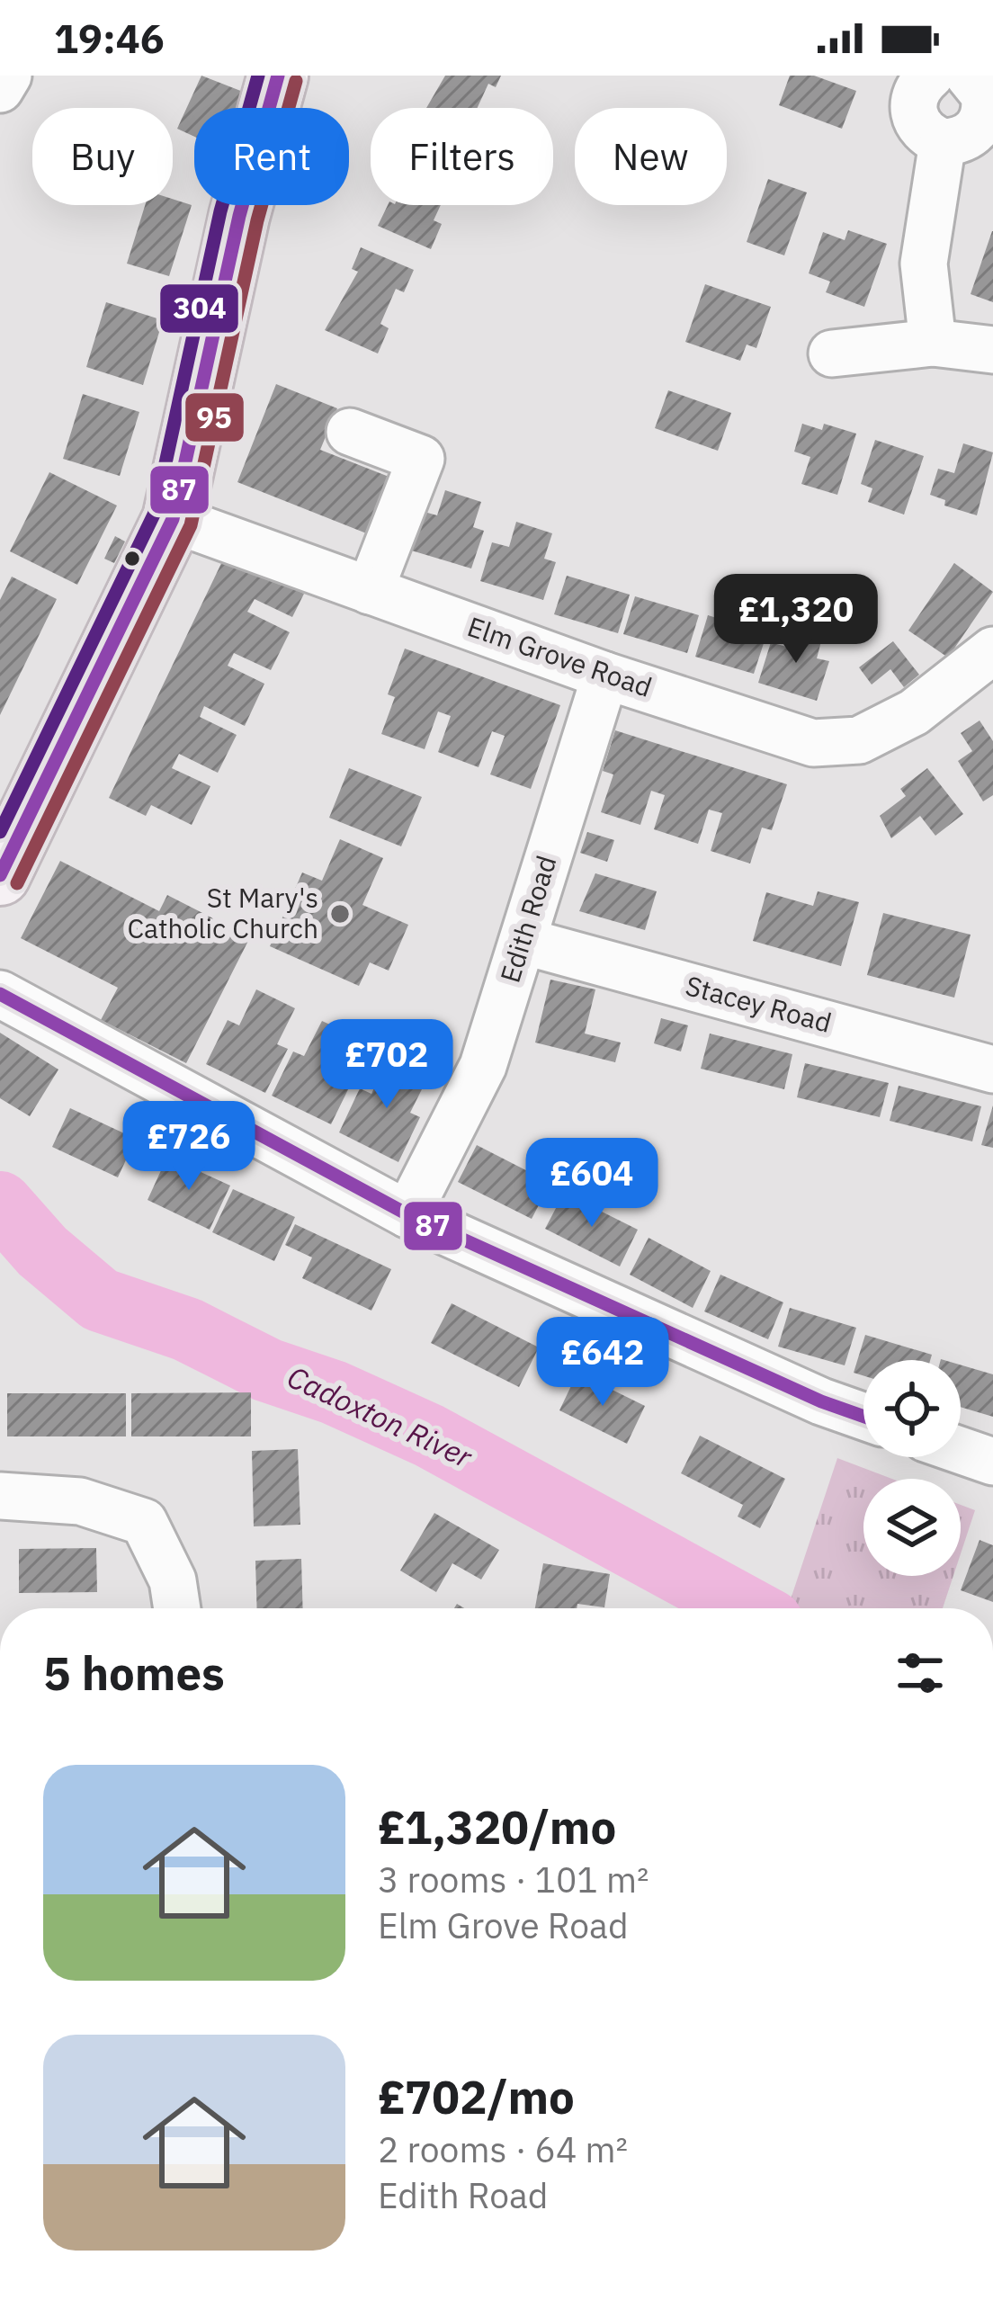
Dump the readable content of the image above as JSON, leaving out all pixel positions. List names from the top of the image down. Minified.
{"streets":{"street":["Elm Grove Road","Edith Road","Stacey Road"]},"crossings":[["Elm Grove Road","Edith Road"],["Edith Road","Stacey Road"]],"water":["Cadoxton River"],"places":["St Mary's Catholic Church"],"lines":["transit line 87","transit line 304","transit line 95"],"page":{"status":"19:46","chip":["Buy","Rent","Filters","New"],"price":["£1,320","£702","£726","£604","£642"],"heading":"5 homes","list":[{"name":"£1,320/mo","note":"3 rooms · 101 m² · Elm Grove Road"},{"name":"£702/mo","note":"2 rooms · 64 m² · Edith Road"}]}}
